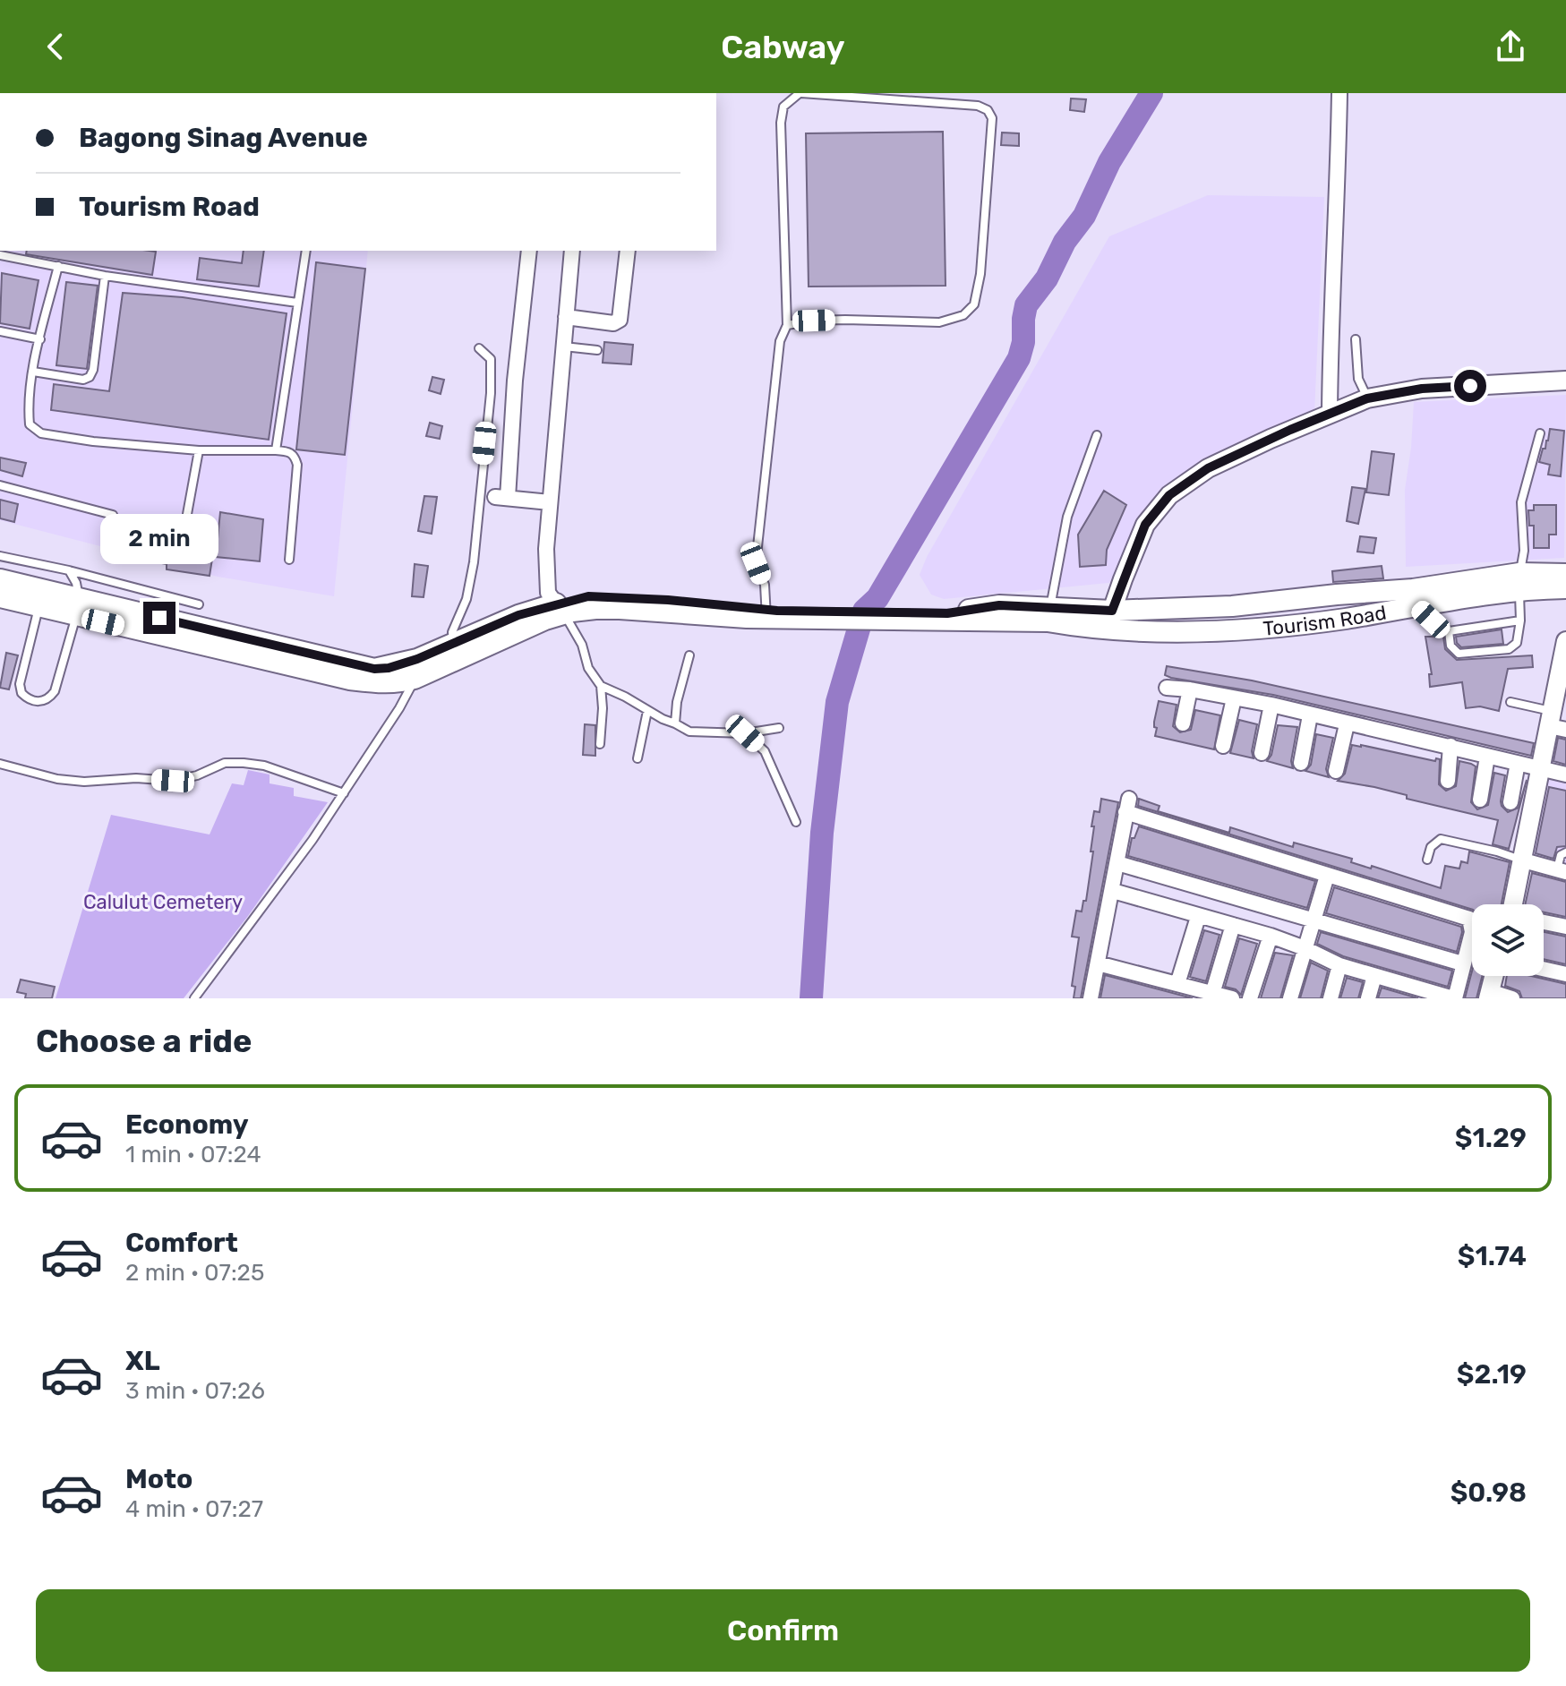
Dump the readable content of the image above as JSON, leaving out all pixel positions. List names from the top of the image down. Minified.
{"streets":{"main road":["Tourism Road"]},"parks":["Calulut Cemetery"],"page":{"header":"Cabway","banner":["Bagong Sinag Avenue","Tourism Road"],"bubble":"2 min","heading":"Choose a ride","list":[{"name":"Economy","note":"1 min · 07:24","value":"$1.29"},{"name":"Comfort","note":"2 min · 07:25","value":"$1.74"},{"name":"XL","note":"3 min · 07:26","value":"$2.19"},{"name":"Moto","note":"4 min · 07:27","value":"$0.98"}],"buttons":"Confirm"}}
